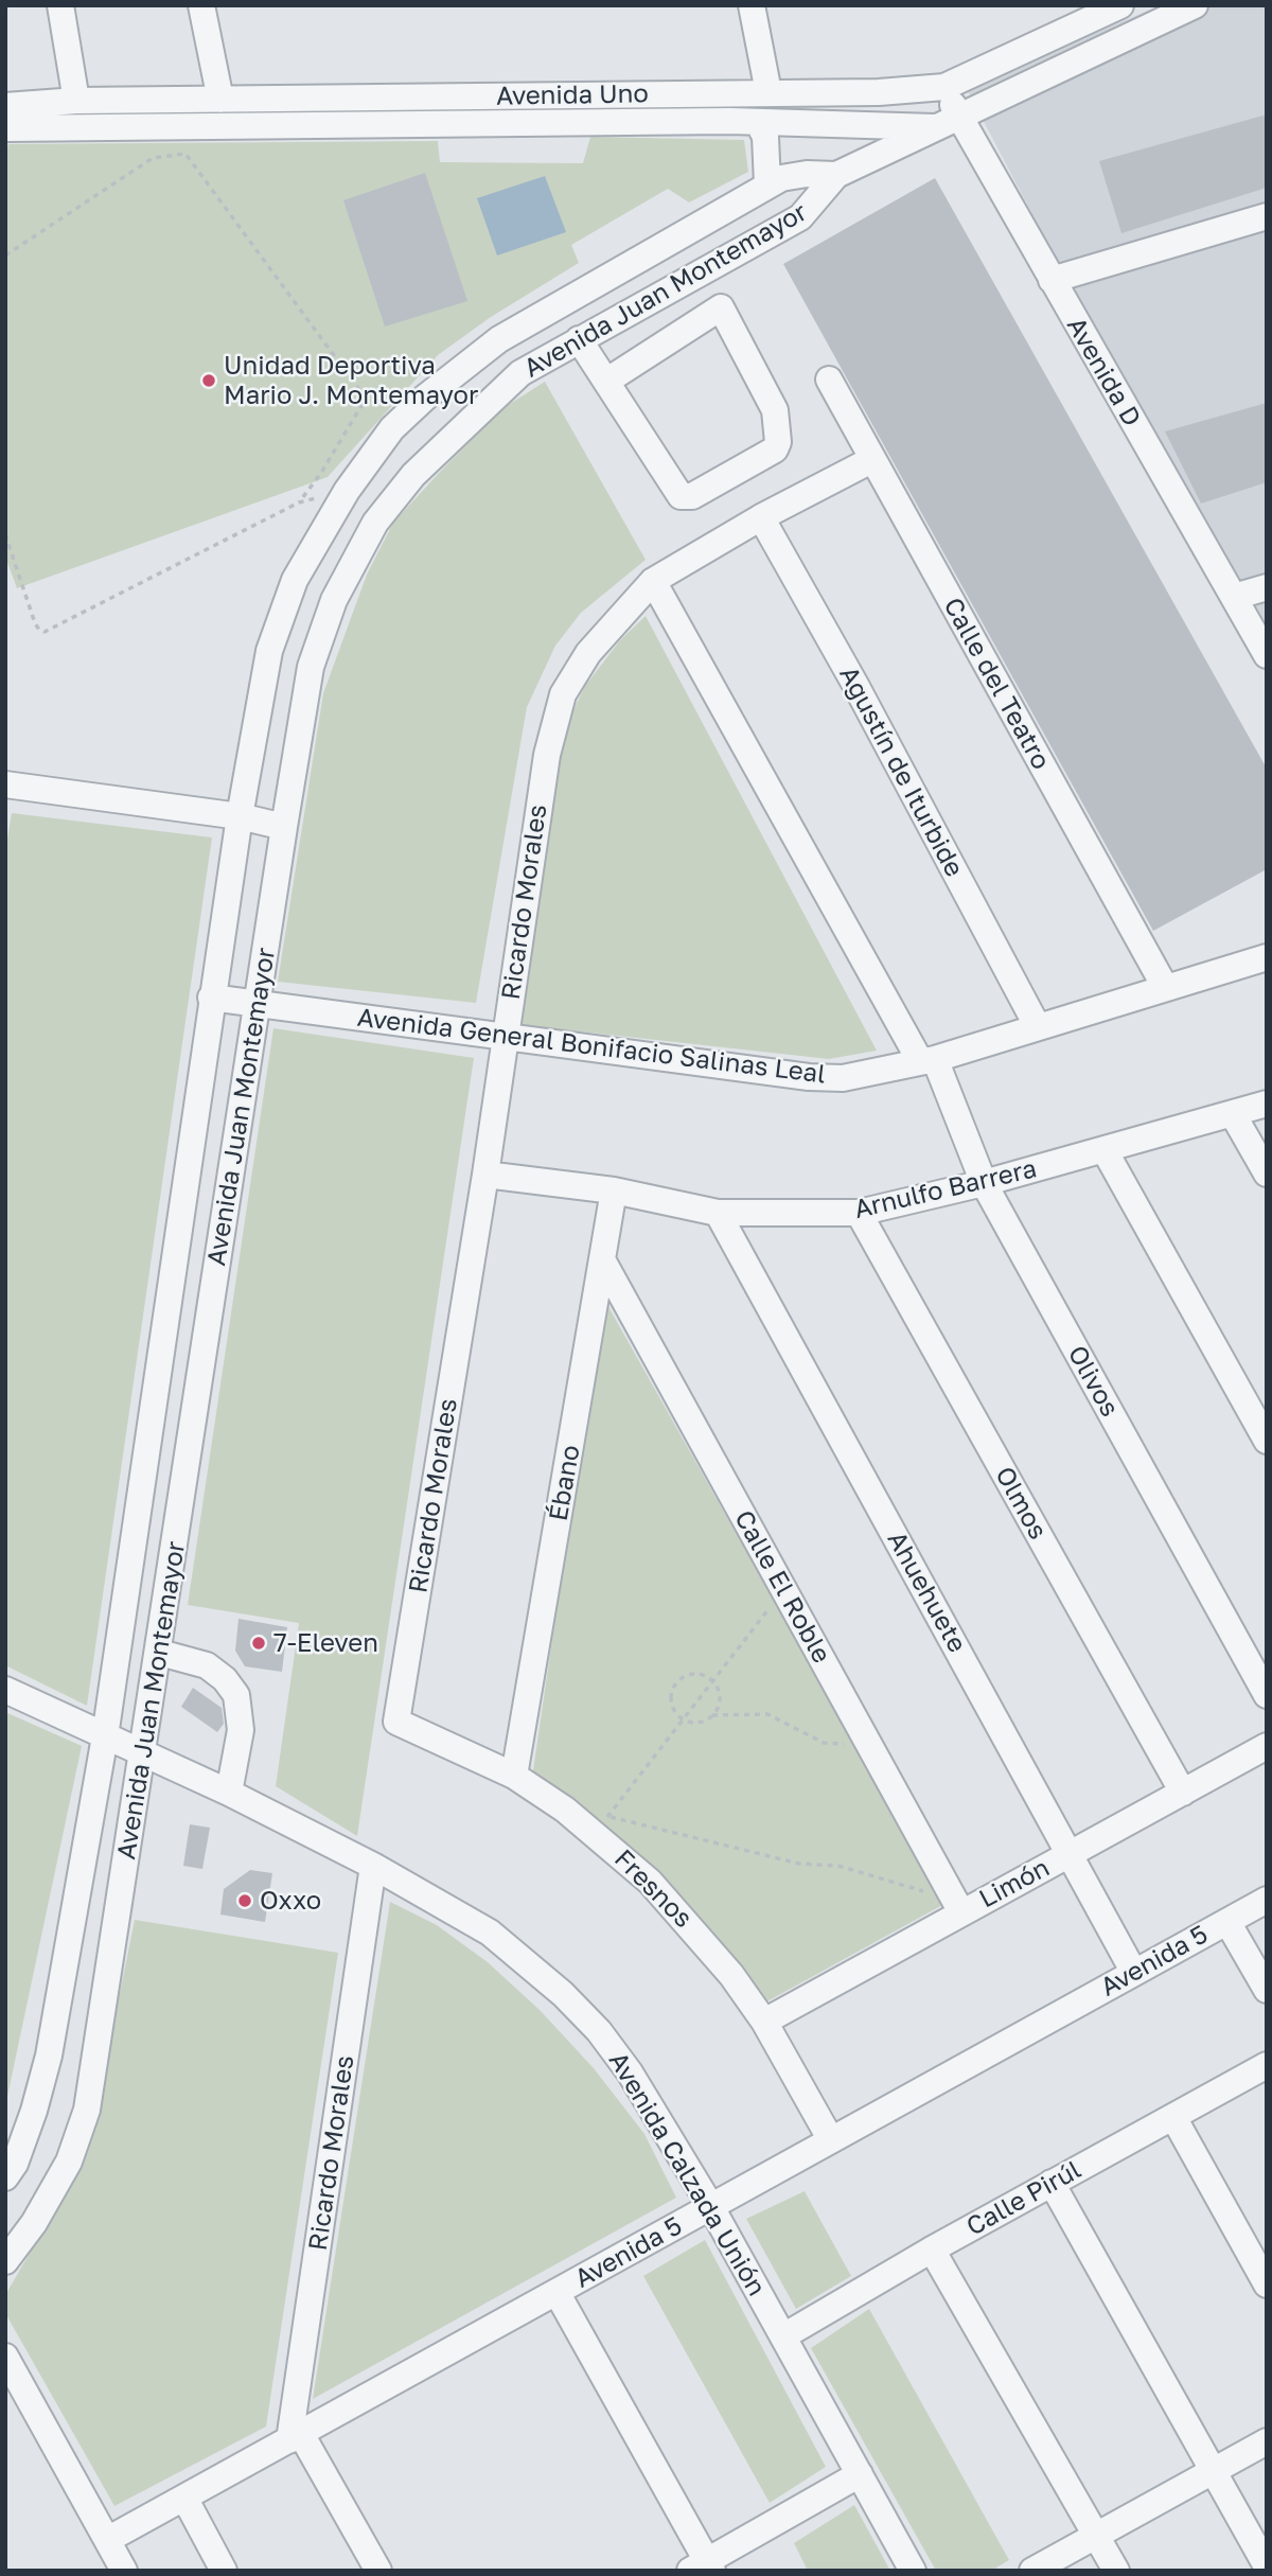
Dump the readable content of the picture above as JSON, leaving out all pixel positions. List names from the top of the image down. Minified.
{"streets":{"street":["Avenida Uno","Avenida Juan Montemayor","Avenida D","Calle del Teatro","Agustín de Iturbide","Ricardo Morales","Avenida General Bonifacio Salinas Leal","Arnulfo Barrera","Olivos","Ébano","Olmos","Calle El Roble","Ahuehuete","Limón","Fresnos","Avenida 5","Avenida Calzada Unión","Calle Pirúl"]},"crossings":[["Avenida Uno","Avenida Juan Montemayor"],["Avenida Uno","Avenida D"],["Avenida Juan Montemayor","Avenida D"],["Avenida Juan Montemayor","Avenida General Bonifacio Salinas Leal"],["Avenida Juan Montemayor","Avenida Calzada Unión"],["Calle del Teatro","Ricardo Morales"],["Calle del Teatro","Avenida General Bonifacio Salinas Leal"],["Agustín de Iturbide","Ricardo Morales"],["Agustín de Iturbide","Avenida General Bonifacio Salinas Leal"],["Ricardo Morales","Avenida General Bonifacio Salinas Leal"],["Ricardo Morales","Arnulfo Barrera"],["Ricardo Morales","Olivos"],["Ricardo Morales","Fresnos"],["Ricardo Morales","Avenida 5"],["Ricardo Morales","Avenida Calzada Unión"],["Avenida General Bonifacio Salinas Leal","Olivos"],["Arnulfo Barrera","Olivos"],["Arnulfo Barrera","Ébano"],["Arnulfo Barrera","Olmos"],["Arnulfo Barrera","Ahuehuete"],["Ébano","Calle El Roble"],["Ébano","Fresnos"],["Olmos","Limón"],["Calle El Roble","Limón"],["Ahuehuete","Limón"],["Ahuehuete","Avenida 5"],["Limón","Fresnos"],["Fresnos","Avenida 5"],["Avenida 5","Avenida Calzada Unión"],["Avenida Calzada Unión","Calle Pirúl"]],"places":["Unidad Deportiva Mario J. Montemayor","7-Eleven","Oxxo"]}
